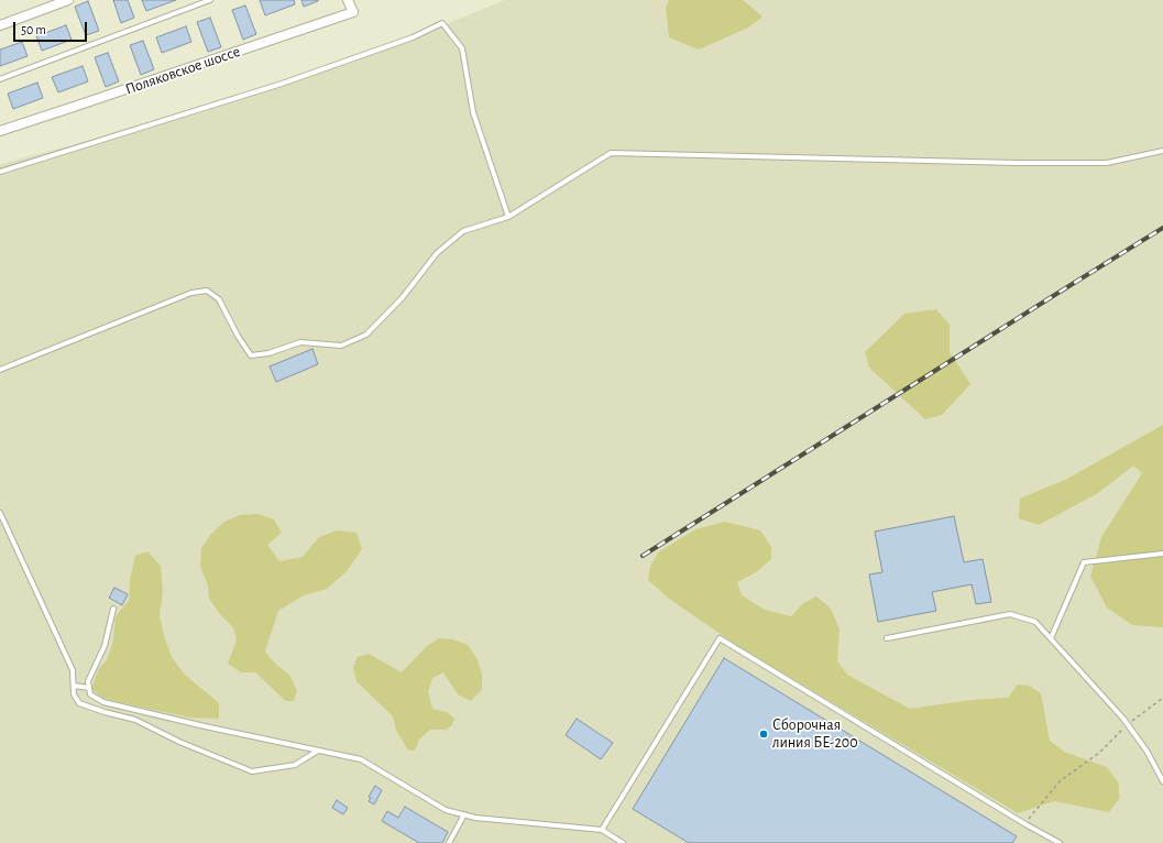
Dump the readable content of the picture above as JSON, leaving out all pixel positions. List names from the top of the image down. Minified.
{"streets":{"street":["Поляковское шоссе"]},"places":["Сборочная линия БЕ-200"],"scale_bar":"50 m"}
